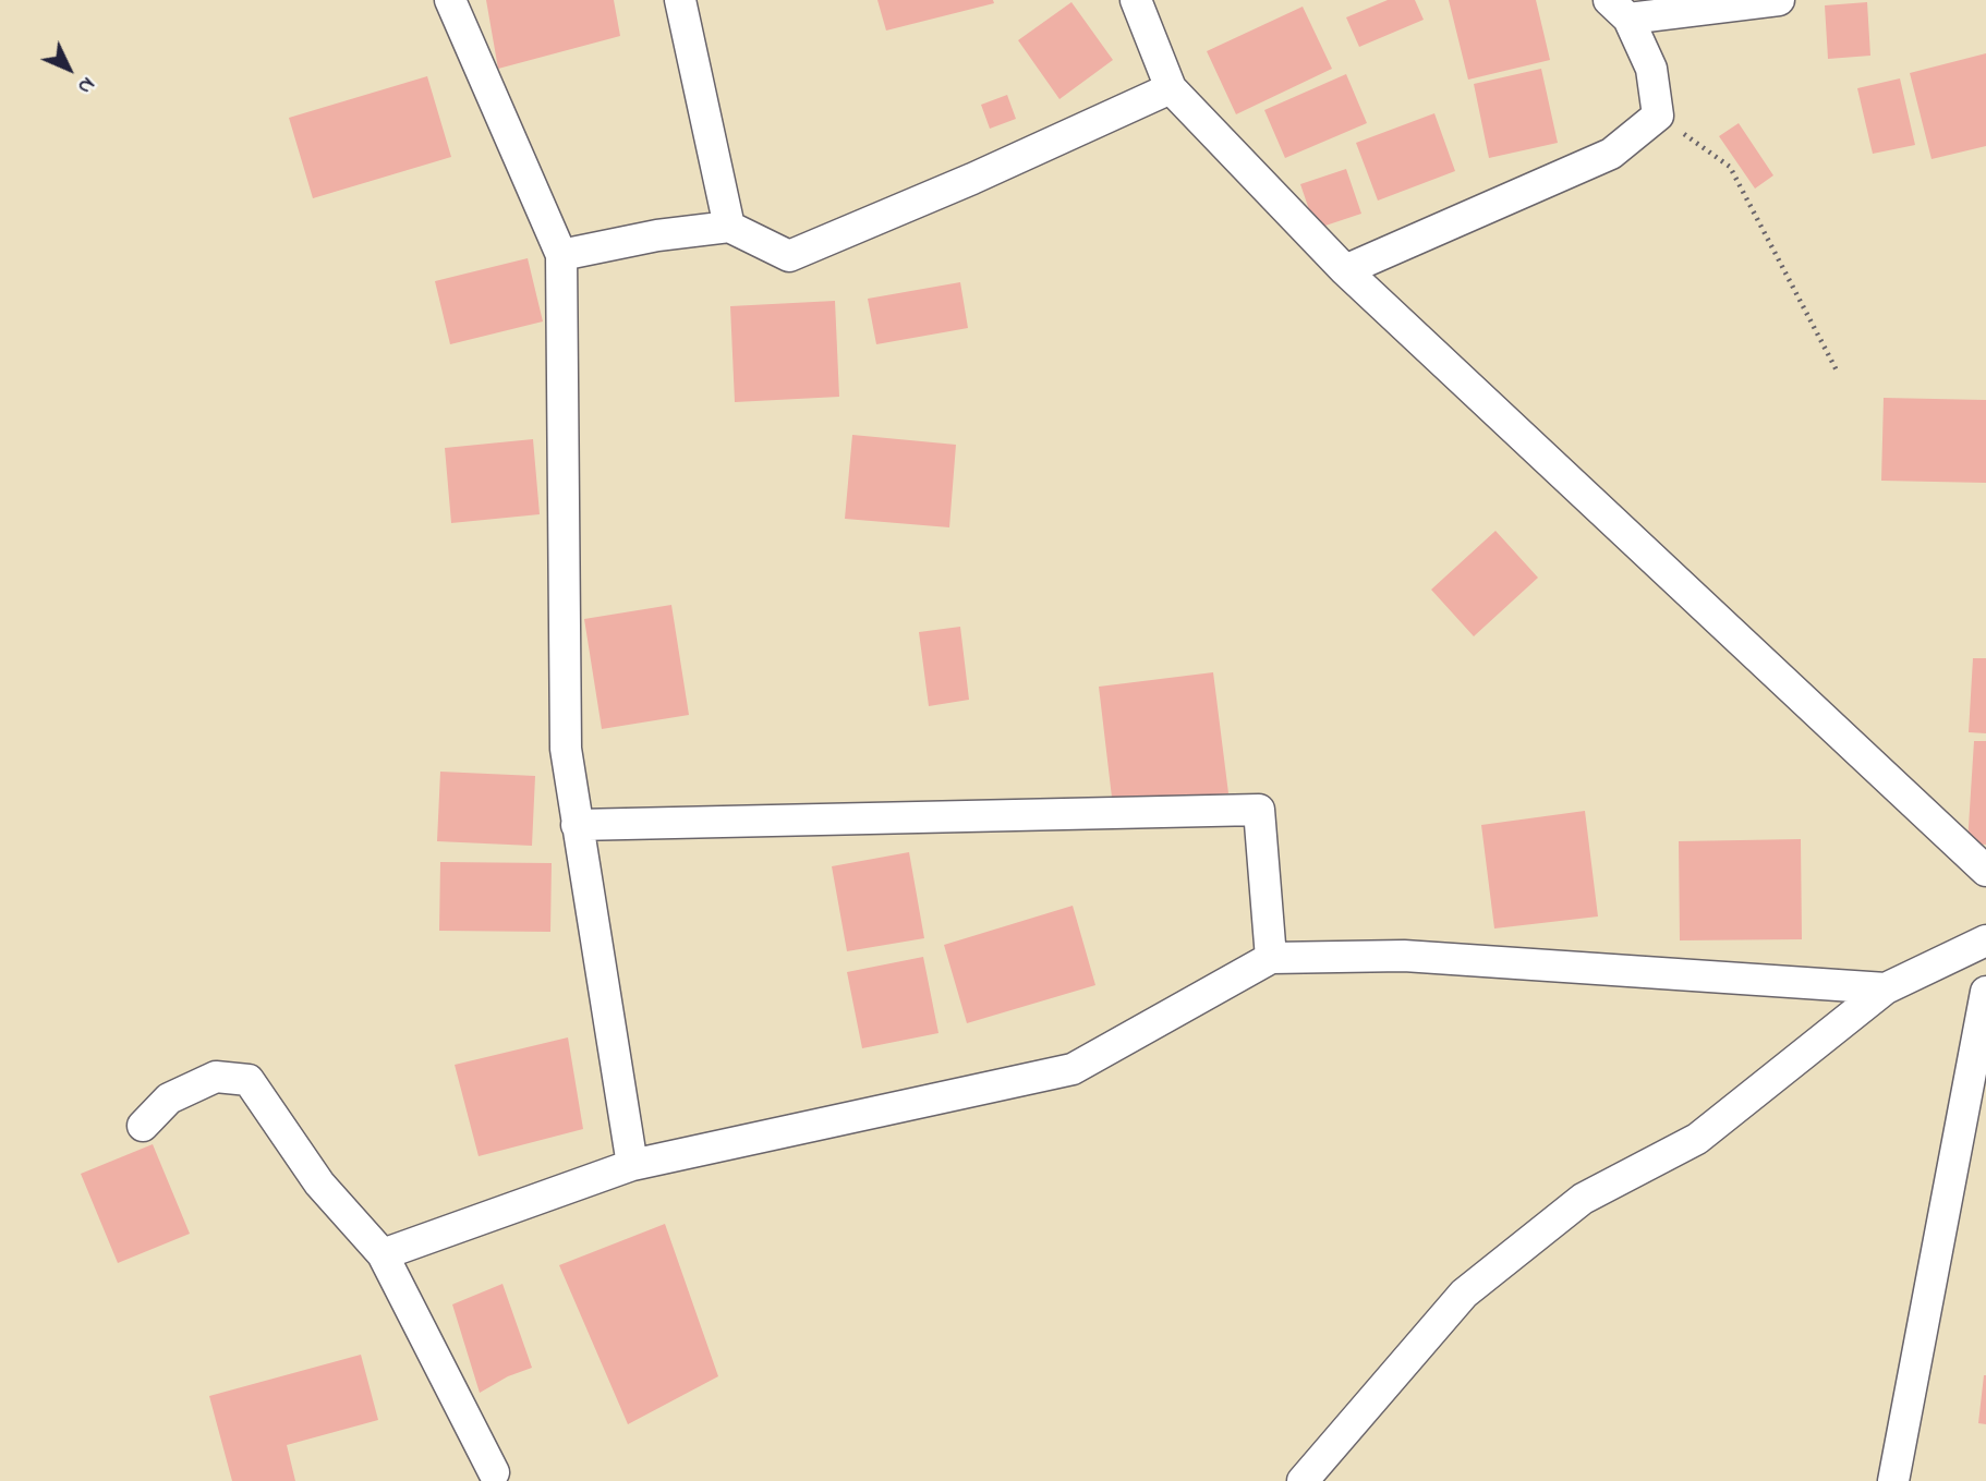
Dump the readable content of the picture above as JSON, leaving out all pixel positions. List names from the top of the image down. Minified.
{"north":"bottom right"}
